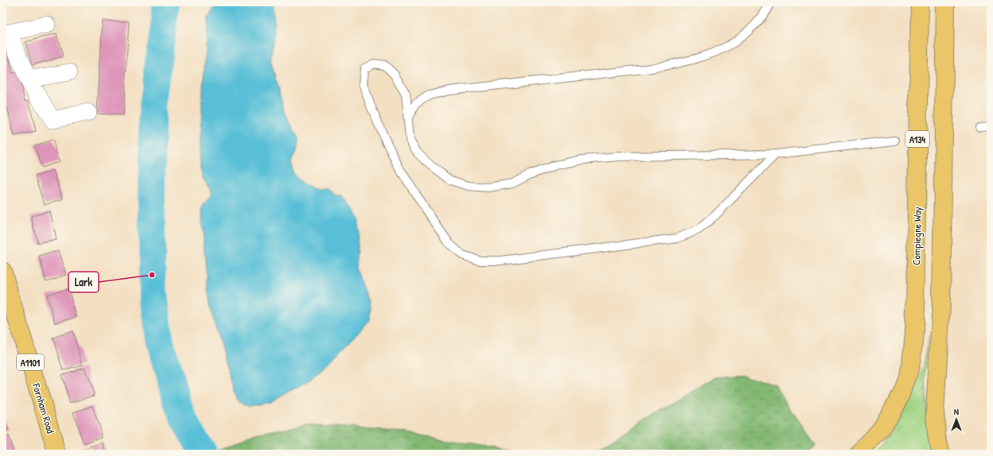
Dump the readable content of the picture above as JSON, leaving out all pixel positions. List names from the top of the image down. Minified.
{"streets":{"main road":["A134","Compiegne Way","A1101","Fornham Road"]},"places":["Lark"],"north":"top"}
